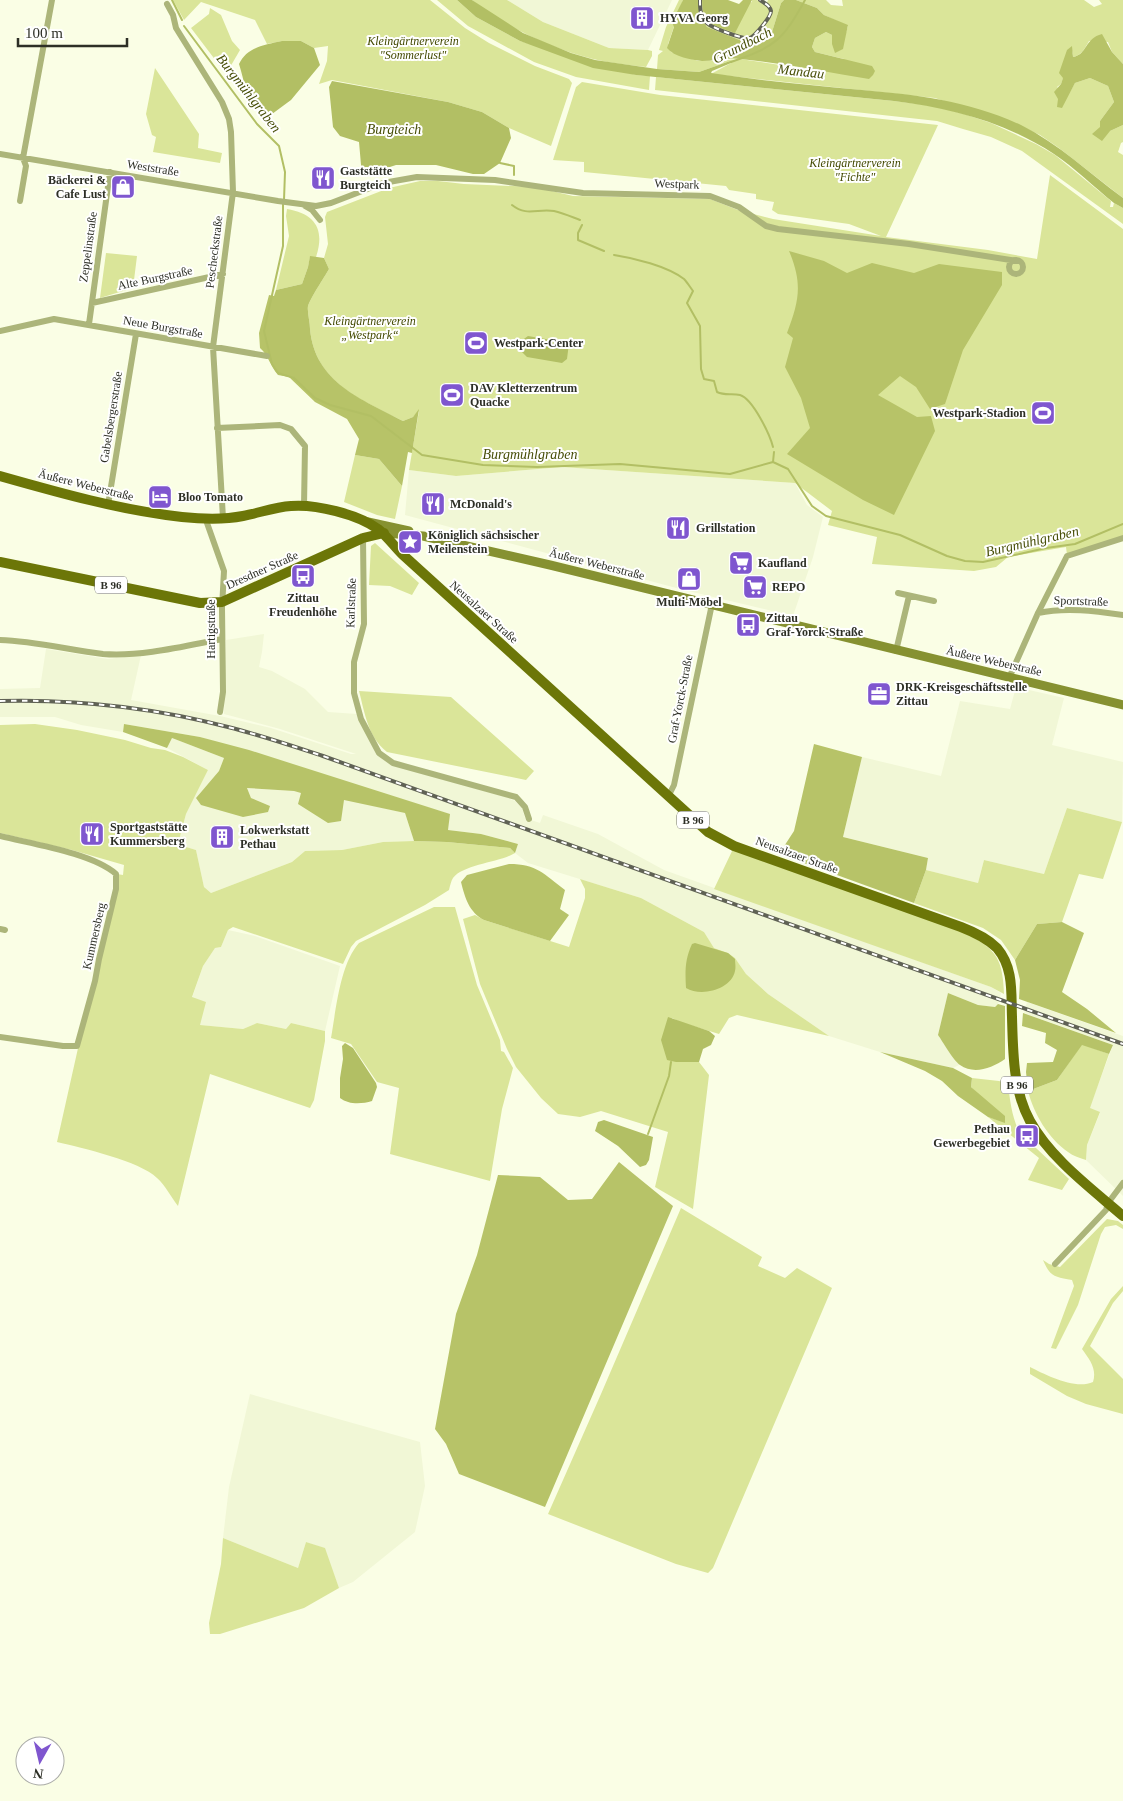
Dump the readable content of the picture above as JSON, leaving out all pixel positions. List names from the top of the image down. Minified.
{"streets":{"main road":["Äußere Weberstraße","Dresdner Straße","B 96","Neusalzaer Straße"],"street":["Weststraße","Westpark","Zeppelinstraße","Pescheckstraße","Alte Burgstraße","Neue Burgstraße","Gabelsbergerstraße","Sportstraße","Karlstraße","Hartigstraße","Graf-Yorck-Straße","Kummersberg"]},"crossings":[["Weststraße","Westpark"],["Weststraße","Zeppelinstraße"],["Weststraße","Pescheckstraße"],["Zeppelinstraße","Alte Burgstraße"],["Zeppelinstraße","Neue Burgstraße"],["Pescheckstraße","Alte Burgstraße"],["Pescheckstraße","Neue Burgstraße"],["Pescheckstraße","Äußere Weberstraße"],["Neue Burgstraße","Gabelsbergerstraße"],["Gabelsbergerstraße","Äußere Weberstraße"],["Äußere Weberstraße","Dresdner Straße"],["Äußere Weberstraße","Sportstraße"],["Äußere Weberstraße","Neusalzaer Straße"],["Äußere Weberstraße","Hartigstraße"],["Äußere Weberstraße","Graf-Yorck-Straße"],["Dresdner Straße","Karlstraße"],["Dresdner Straße","Neusalzaer Straße"],["Dresdner Straße","Hartigstraße"],["Neusalzaer Straße","Graf-Yorck-Straße"]],"water":["Grundbach","Mandau","Burgmühlgraben","Burgteich"],"parks":["Kleingärtnerverein \"Sommerlust\"","Kleingärtnerverein \"Fichte\"","Kleingärtnerverein „Westpark“"],"places":{"building":["HYVA Georg","Lokwerkstatt Pethau"],"restaurant":["Gaststätte Burgteich","McDonald's","Grillstation","Sportgaststätte Kummersberg"],"shop":["Bäckerei & Cafe Lust","Multi-Möbel"],"sports":["Westpark-Center","DAV Kletterzentrum Quacke","Westpark-Stadion"],"hotel":["Bloo Tomato"],"place":["Königlich sächsischer Meilenstein"],"supermarket":["Kaufland","REPO"],"bus stop":["Zittau Freudenhöhe","Zittau Graf-Yorck-Straße","Pethau Gewerbegebiet"],"office":["DRK-Kreisgeschäftsstelle Zittau"]},"scale_bar":"100 m","north":"bottom"}
